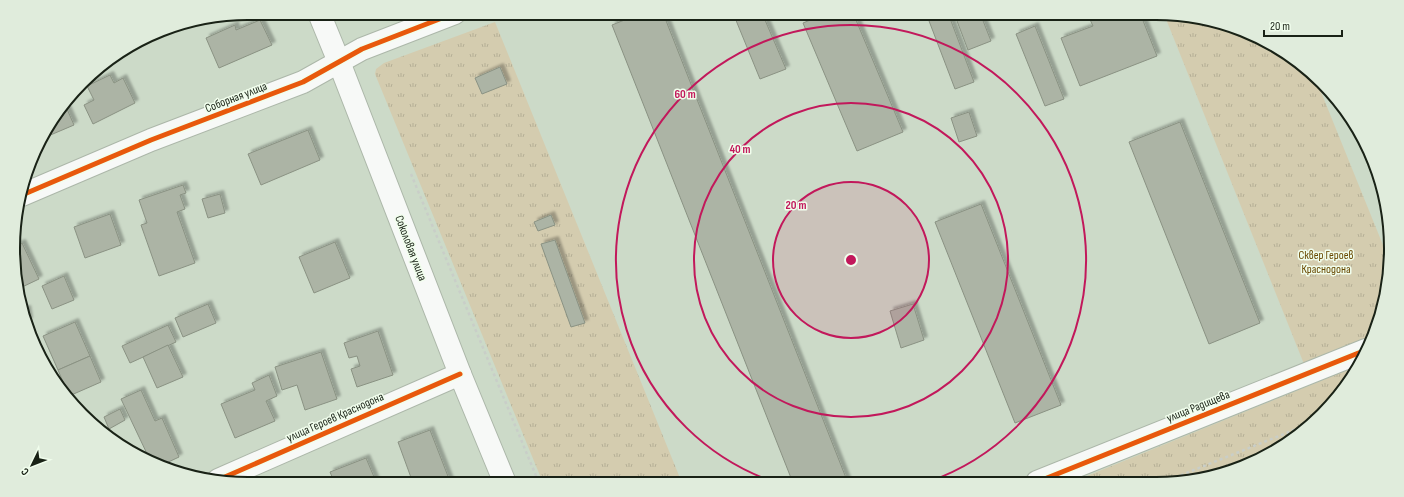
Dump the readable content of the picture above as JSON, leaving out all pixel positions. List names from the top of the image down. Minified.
{"streets":{"street":["Соборная улица","Соколовая улица","улица Радищева","улица Героев Краснодона"]},"crossings":[["Соборная улица","Соколовая улица"],["Соколовая улица","улица Героев Краснодона"]],"parks":["Сквер Героев Краснодона"],"scale_bar":"20 m","north":"bottom left","rings":["60 m","40 m","20 m"]}
